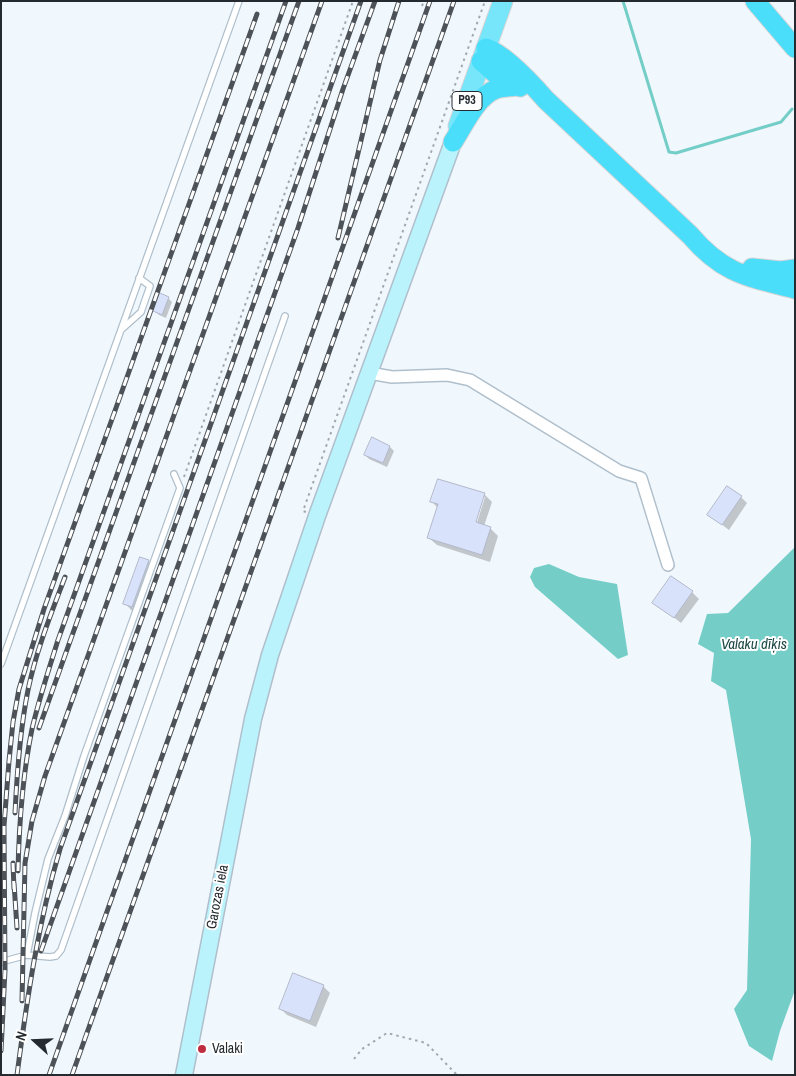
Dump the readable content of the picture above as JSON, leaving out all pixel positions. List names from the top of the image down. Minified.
{"streets":{"main road":["P93","Garozas iela"]},"crossings":[["P93","Garozas iela"]],"water":["Valaku dīķis"],"places":["Valaki"],"north":"left"}
